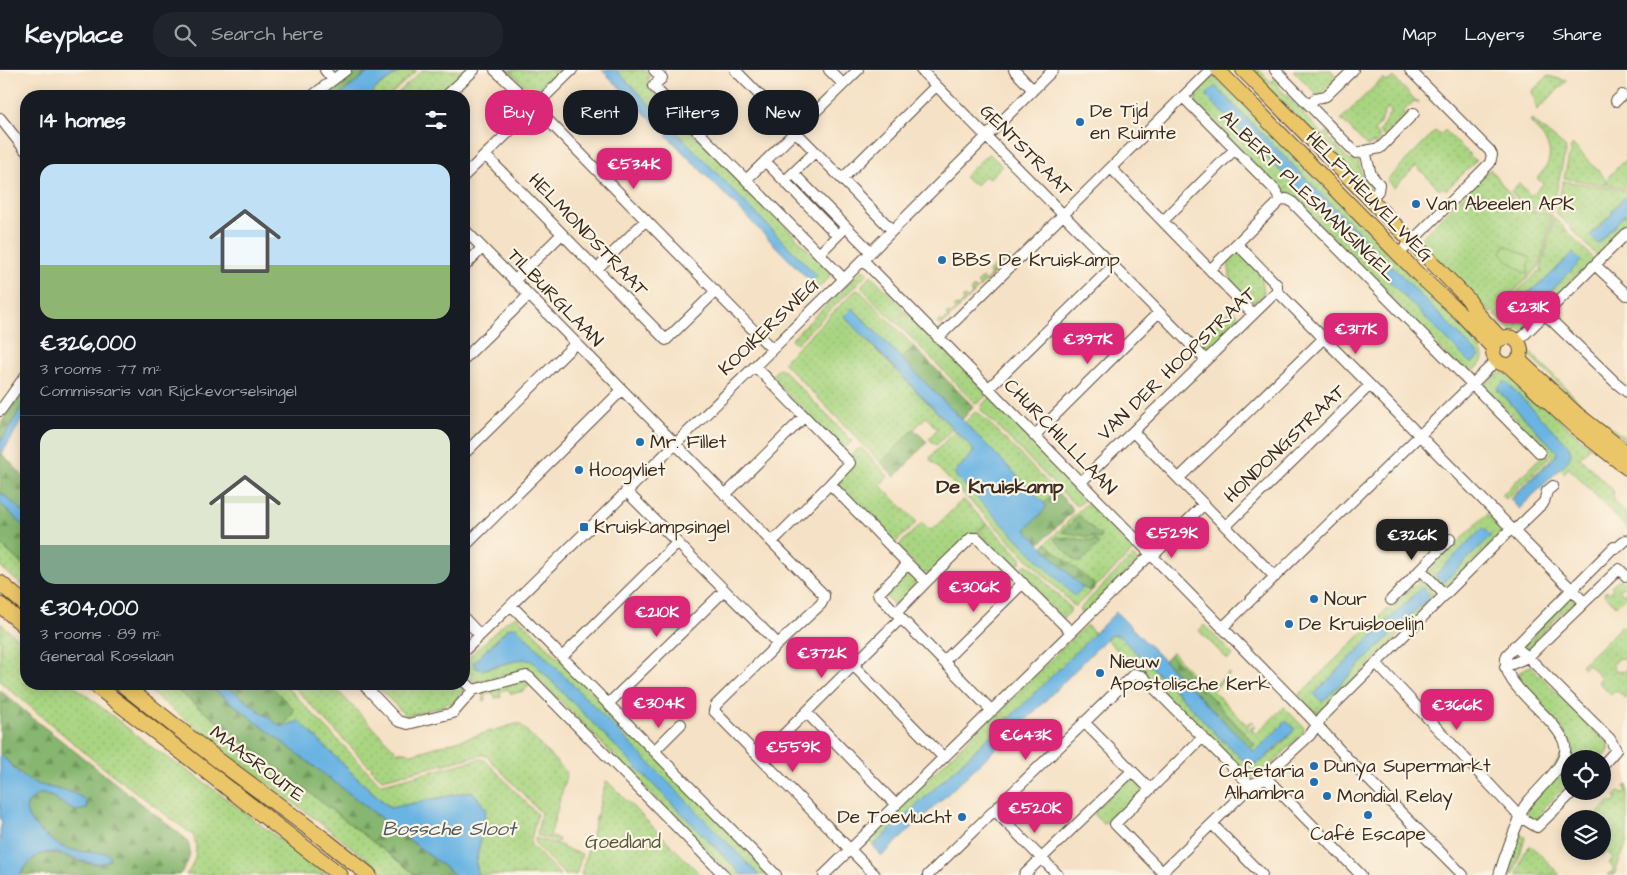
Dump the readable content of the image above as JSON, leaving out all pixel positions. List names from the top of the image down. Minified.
{"streets":{"highway":["MAASROUTE"],"main road":["HELFTHEUVELWEG"],"street":["GENTSTRAAT","ALBERT PLESMANSINGEL","HELMONDSTRAAT","TILBURGLAAN","KOOIKERSWEG","VAN DER HOOPSTRAAT","CHURCHILLLAAN","HONDONGSTRAAT"]},"crossings":[["GENTSTRAAT","KOOIKERSWEG"],["GENTSTRAAT","VAN DER HOOPSTRAAT"],["TILBURGLAAN","KOOIKERSWEG"],["KOOIKERSWEG","CHURCHILLLAAN"],["VAN DER HOOPSTRAAT","CHURCHILLLAAN"]],"districts":["De Kruiskamp"],"water":["Bossche Sloot"],"parks":["Goedland"],"places":{"other":["De Tijd en Ruimte","Van Abeelen APK","BBS De Kruiskamp","Mr. Fillet","Hoogvliet","Nour","De Kruisboelijn","Nieuw Apostolische Kerk","Dunya Supermarkt","Cafetaria Alhambra","Mondial Relay","Café Escape","De Toevlucht"],"transit":["Kruiskampsingel"]},"page":{"header":"Keyplace","search":"Search here","nav":["Map","Layers","Share"],"chip":["Buy","Rent","Filters","New"],"heading":"14 homes","price":["€534K","€231K","€317K","€397K","€529K","€326K","€306K","€210K","€372K","€304K","€366K","€643K","€559K","€520K"],"list":[{"name":"€326,000","note":"3 rooms · 77 m² · Commissaris van Rijckevorselsingel"},{"name":"€304,000","note":"3 rooms · 89 m² · Generaal Rosslaan"}]}}
